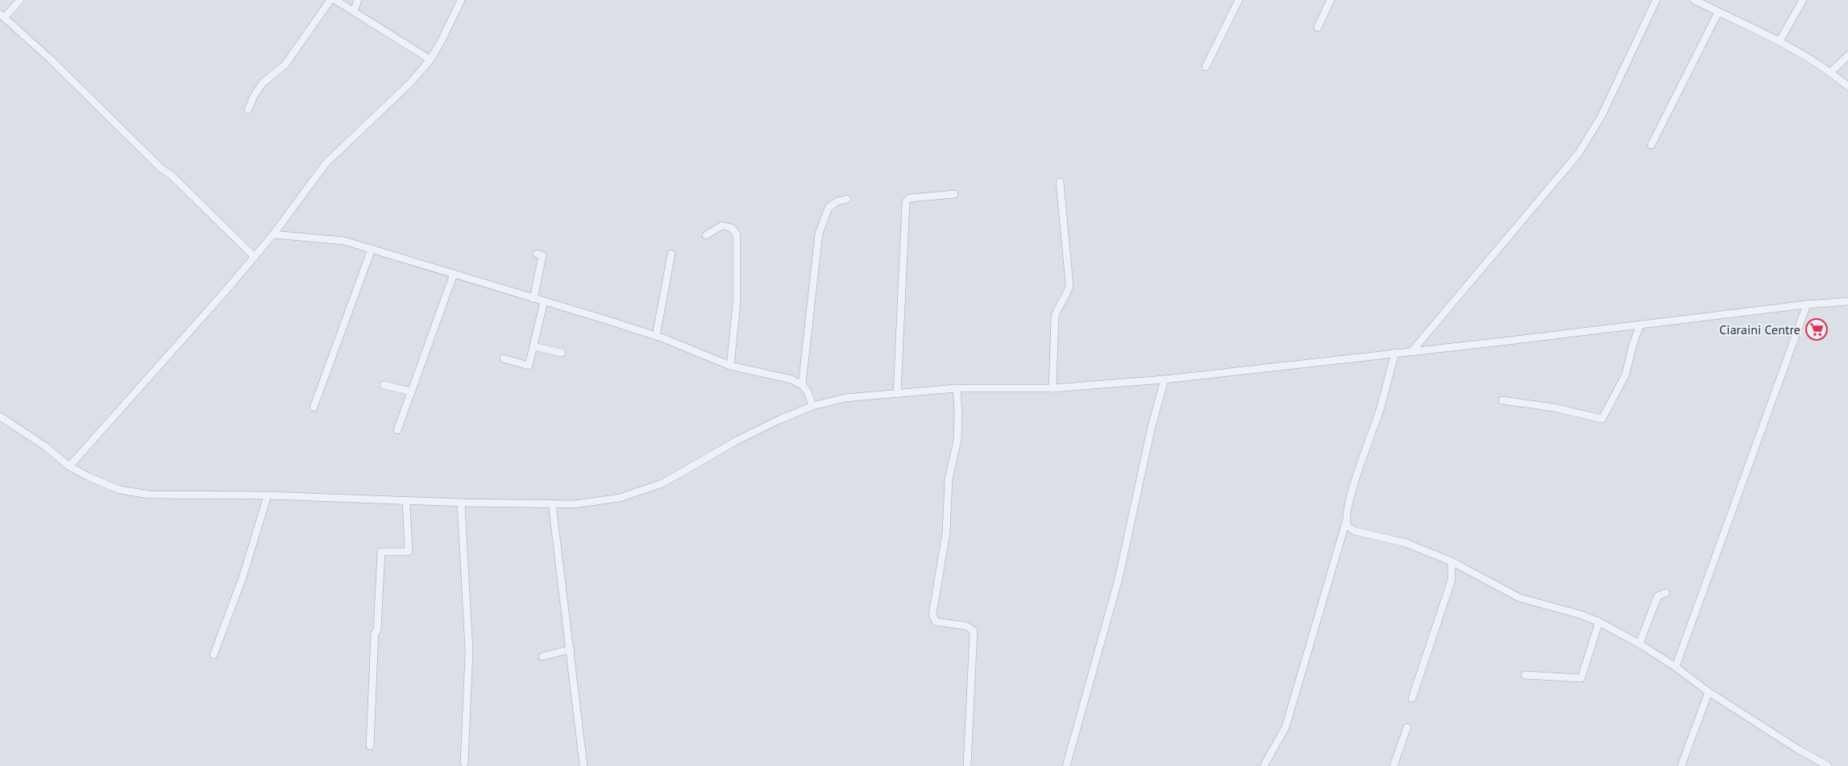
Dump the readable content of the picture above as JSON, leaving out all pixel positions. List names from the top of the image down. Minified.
{"places":{"supermarket":["Ciaraini Centre"]}}
